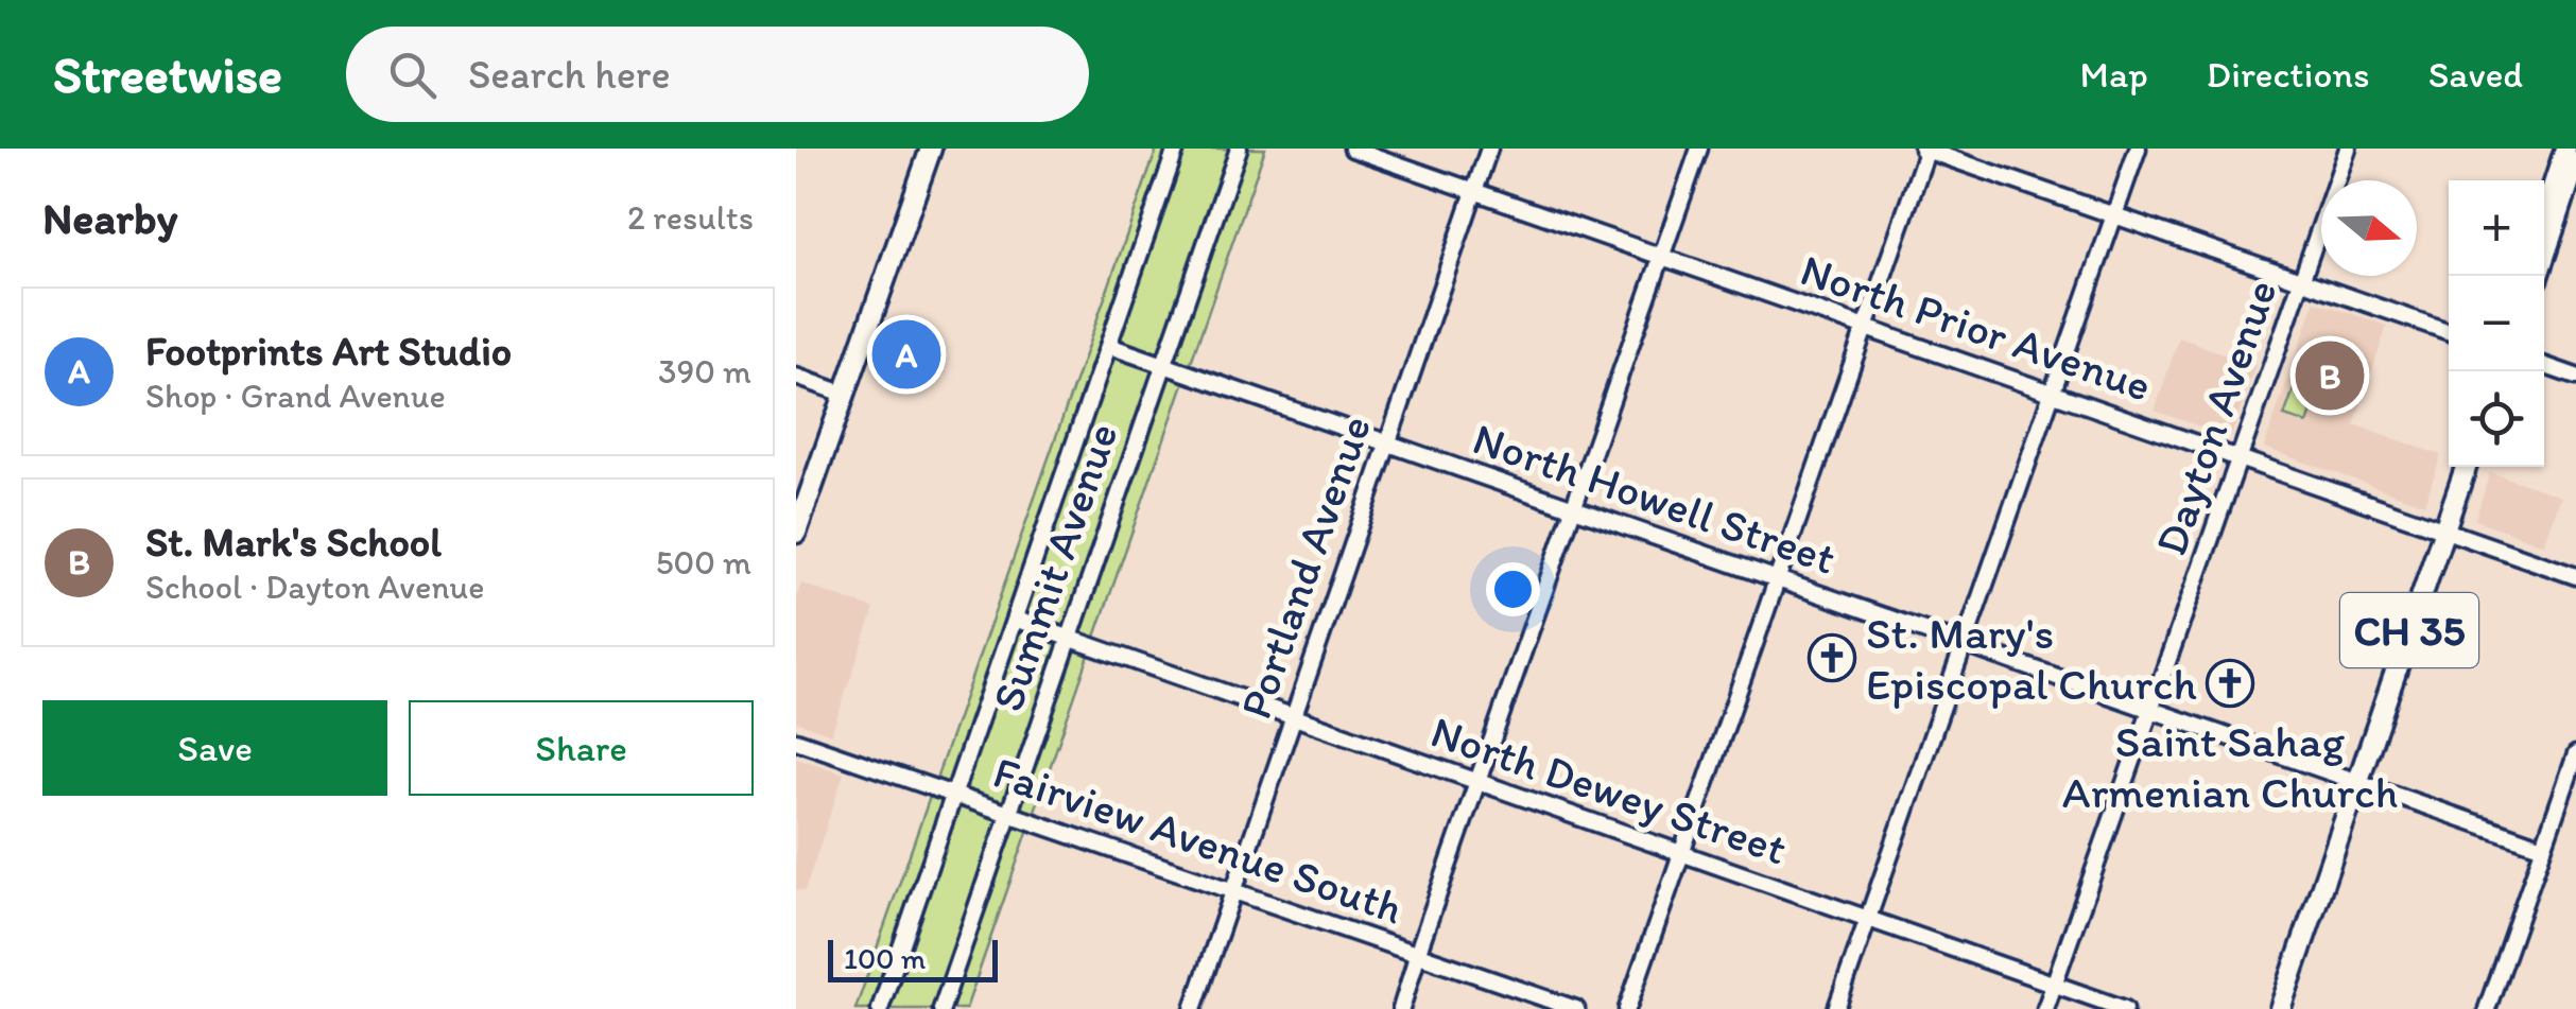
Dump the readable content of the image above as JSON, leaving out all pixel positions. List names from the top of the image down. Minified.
{"streets":{"main road":["CH 35"],"street":["North Prior Avenue","Dayton Avenue","North Howell Street","Summit Avenue","Portland Avenue","North Dewey Street","Fairview Avenue South"]},"crossings":[["North Prior Avenue","Dayton Avenue"],["North Prior Avenue","Portland Avenue"],["North Prior Avenue","CH 35"],["Dayton Avenue","North Howell Street"],["Dayton Avenue","North Dewey Street"],["North Howell Street","Summit Avenue"],["North Howell Street","Portland Avenue"],["North Howell Street","CH 35"],["Summit Avenue","North Dewey Street"],["Summit Avenue","Fairview Avenue South"],["Portland Avenue","North Dewey Street"],["Portland Avenue","Fairview Avenue South"]],"places":{"church":["St. Mary's Episcopal Church","Saint Sahag Armenian Church"]},"scale_bar":"100 m","north":"right","page":{"header":"Streetwise","search":"Search here","nav":["Map","Directions","Saved"],"heading":["Nearby","2 results"],"map_buttons":["+","−"],"list":[{"mark":"A","name":"Footprints Art Studio","note":"Shop · Grand Avenue","value":"390 m"},{"mark":"B","name":"St. Mark's School","note":"School · Dayton Avenue","value":"500 m"}],"pins":["A","B"],"buttons":["Save","Share"],"scale":"100 m"}}
